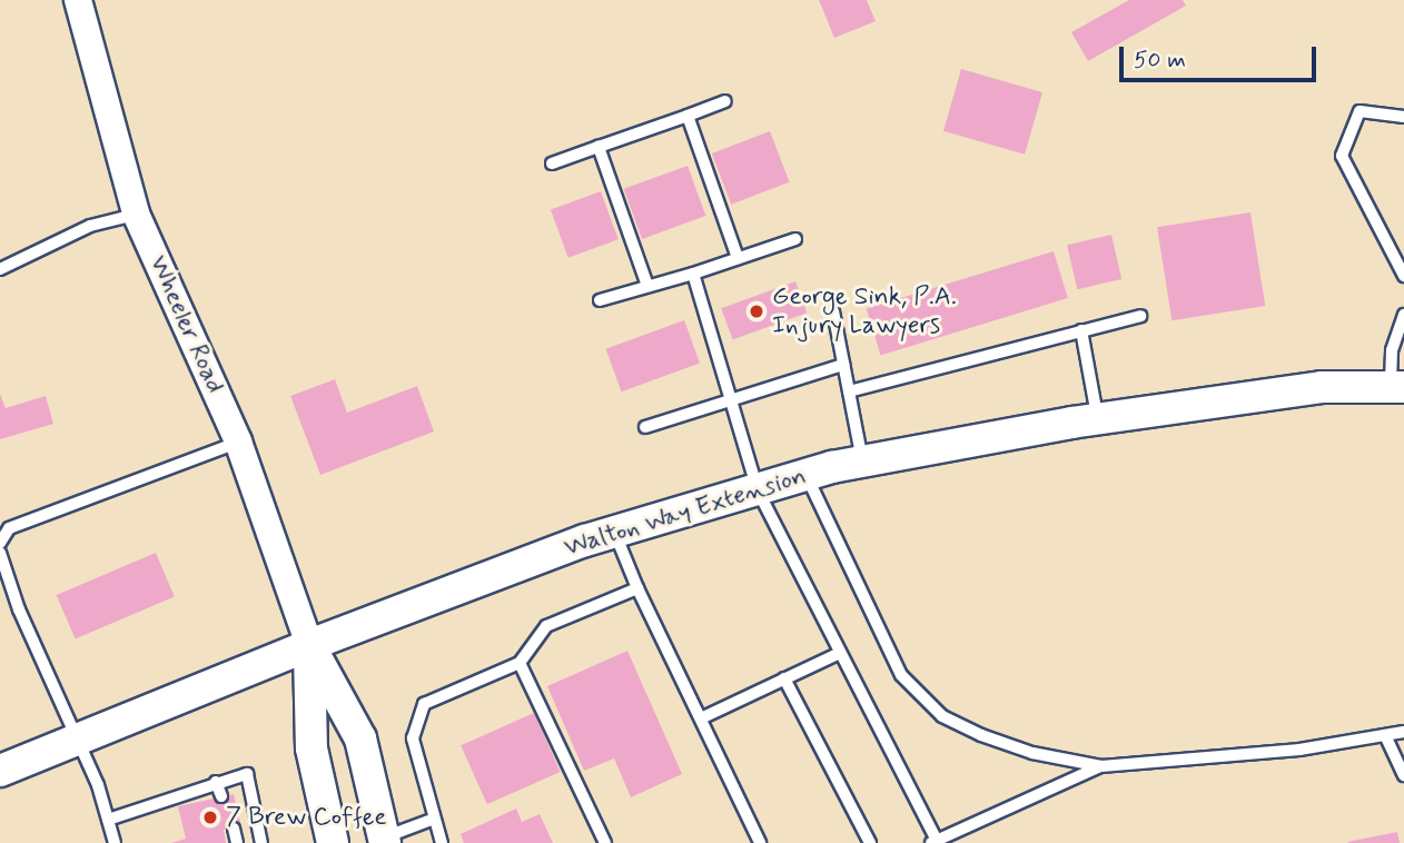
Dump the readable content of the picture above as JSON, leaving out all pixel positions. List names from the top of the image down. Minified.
{"streets":{"main road":["Wheeler Road","Walton Way Extension"]},"crossings":[["Wheeler Road","Walton Way Extension"]],"places":["George Sink, P.A. Injury Lawyers","7 Brew Coffee"],"scale_bar":"50 m"}
